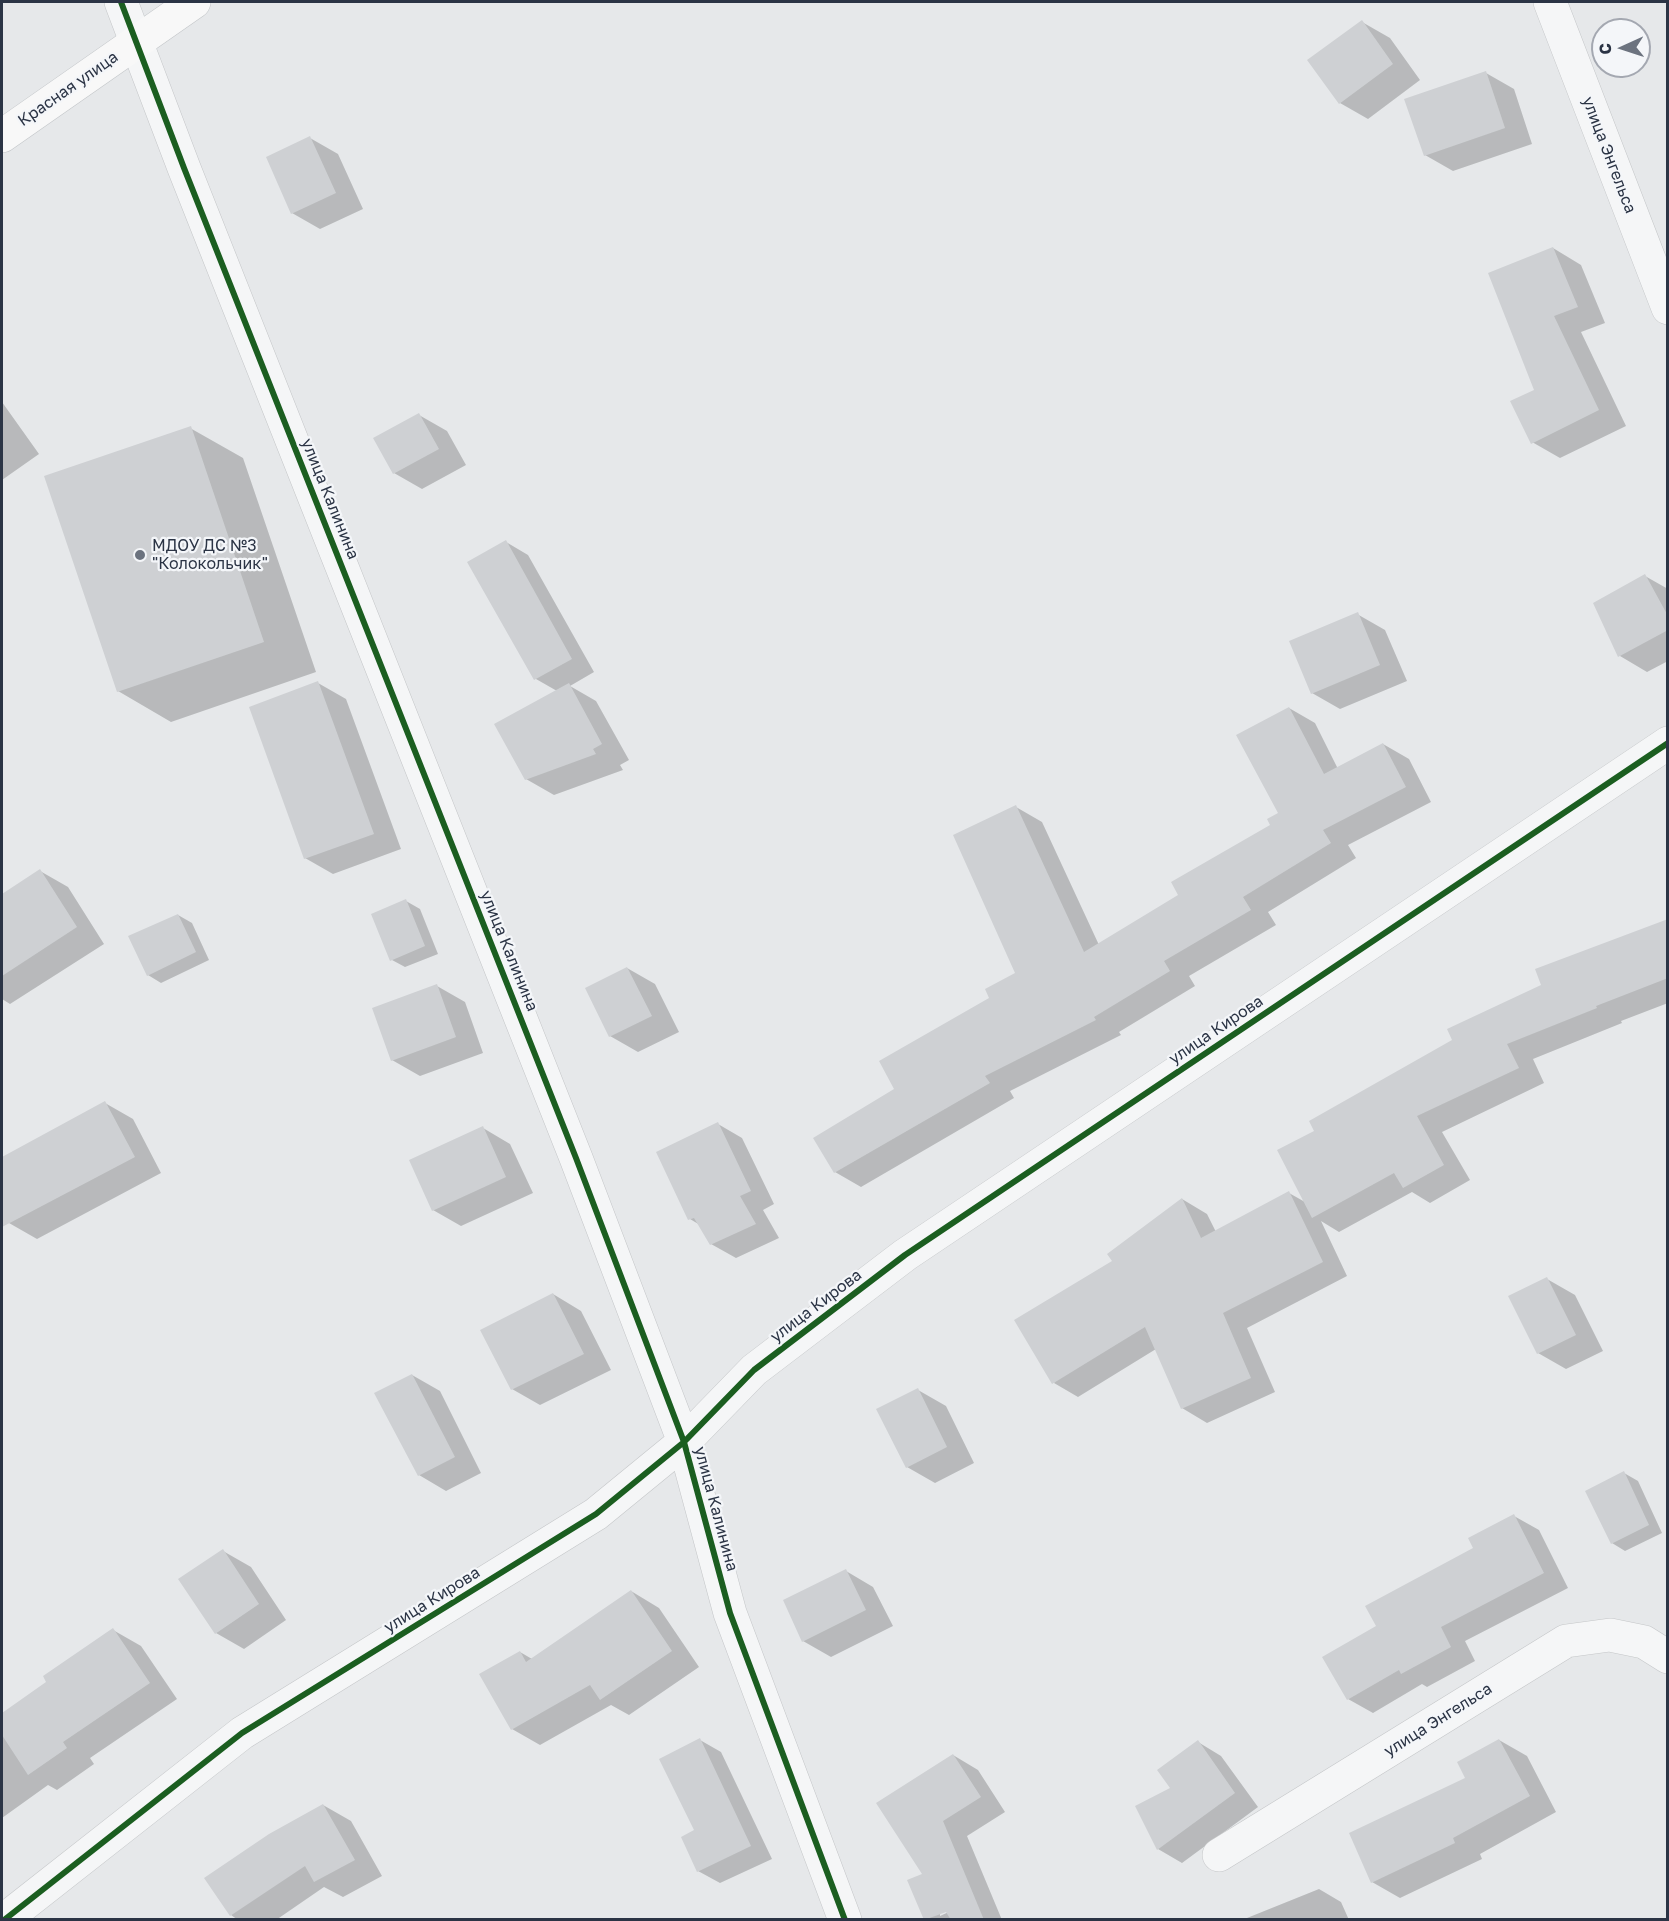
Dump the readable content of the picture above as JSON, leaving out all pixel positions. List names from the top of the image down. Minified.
{"streets":{"main road":["Красная улица"],"street":["улица Энгельса","улица Калинина","улица Кирова"]},"crossings":[["Красная улица","улица Калинина"],["улица Калинина","улица Кирова"]],"places":["МДОУ ДС №3 \"Колокольчик\""],"north":"left"}
